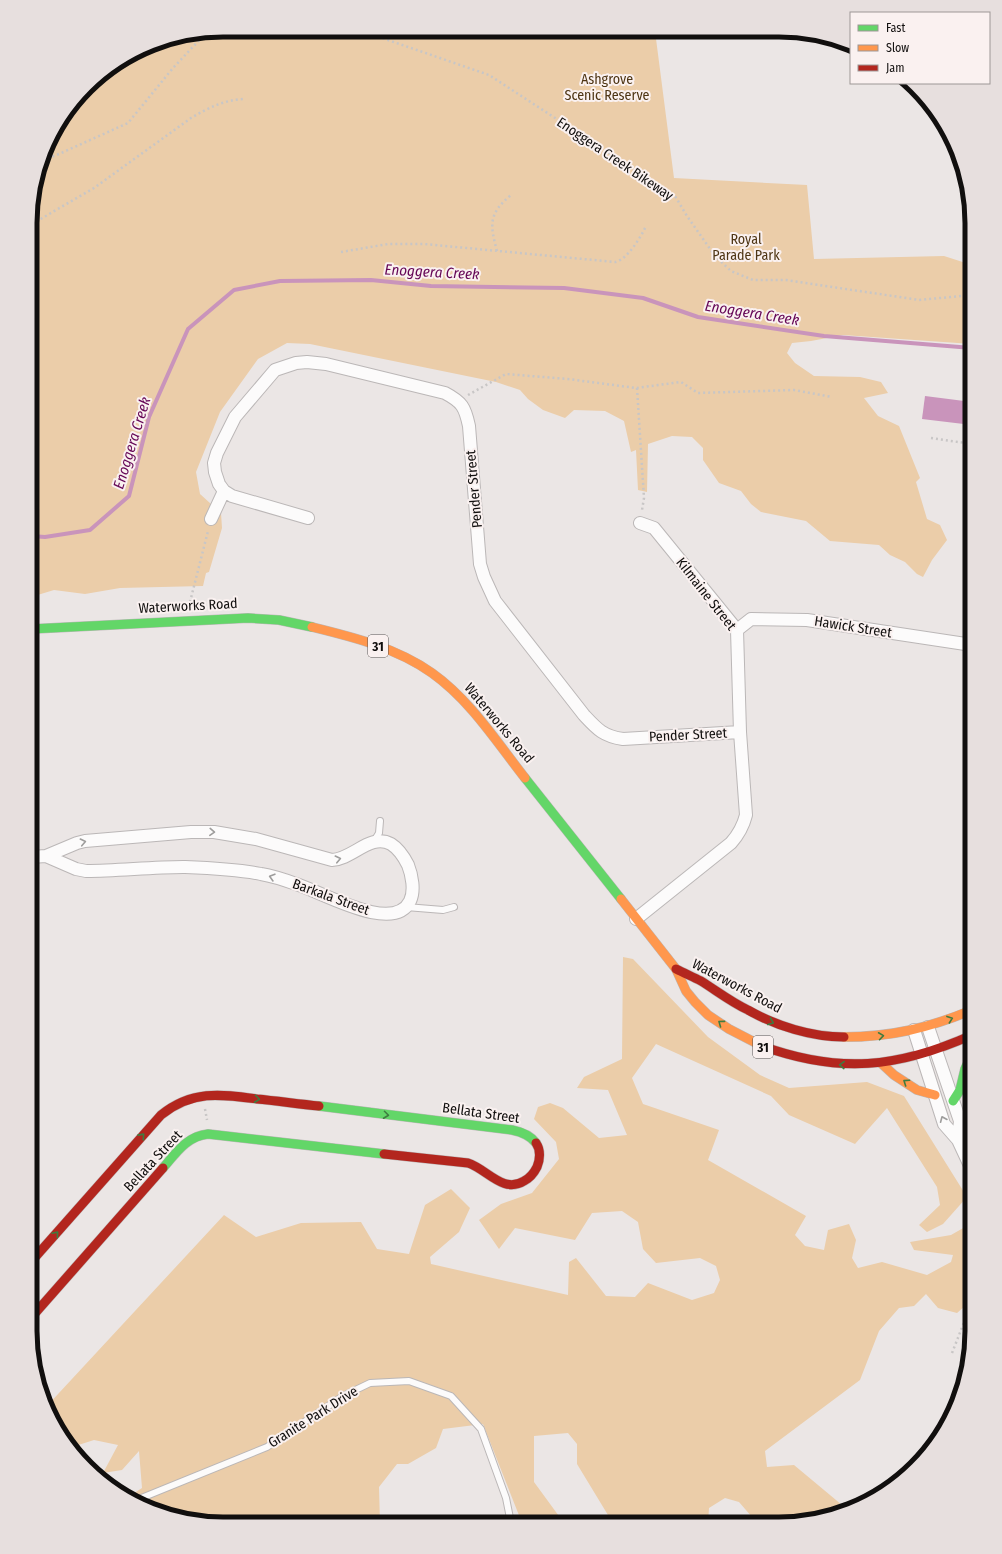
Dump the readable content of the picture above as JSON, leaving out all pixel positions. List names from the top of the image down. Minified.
{"streets":{"main road":["Waterworks Road","31","Bellata Street"],"street":["Pender Street","Kilmaine Street","Hawick Street","Barkala Street"],"lane":["Granite Park Drive"],"path":["Enoggera Creek Bikeway"]},"crossings":[["Pender Street","Kilmaine Street"],["Kilmaine Street","Waterworks Road"],["Kilmaine Street","Hawick Street"]],"water":["Enoggera Creek"],"parks":["Ashgrove Scenic Reserve","Royal Parade Park"],"legend":["Fast","Slow","Jam"]}
